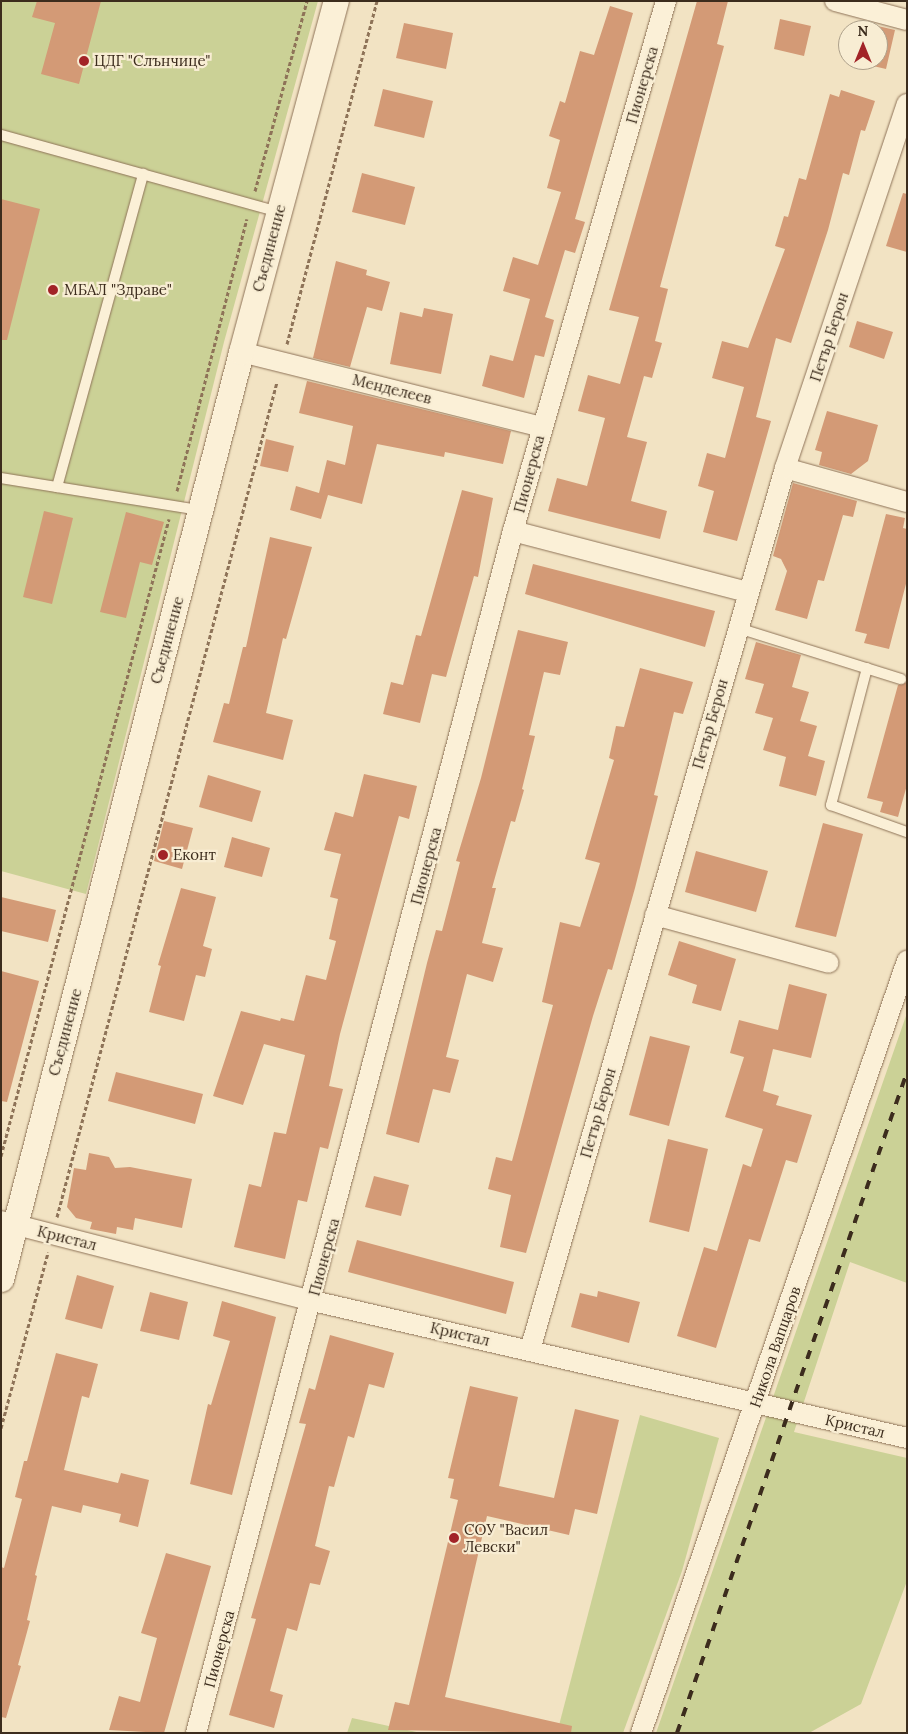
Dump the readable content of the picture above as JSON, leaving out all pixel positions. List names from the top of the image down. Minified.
{"streets":{"street":["Пионерска","Съединение","Петър Берон","Менделеев","Кристал","Никола Вапцаров"]},"crossings":[["Пионерска","Менделеев"],["Пионерска","Кристал"],["Съединение","Менделеев"],["Съединение","Кристал"],["Петър Берон","Кристал"],["Кристал","Никола Вапцаров"]],"places":["ЦДГ \"Слънчице\"","МБАЛ \"Здраве\"","Еконт","СОУ \"Васил Левски\""],"north":"top"}
